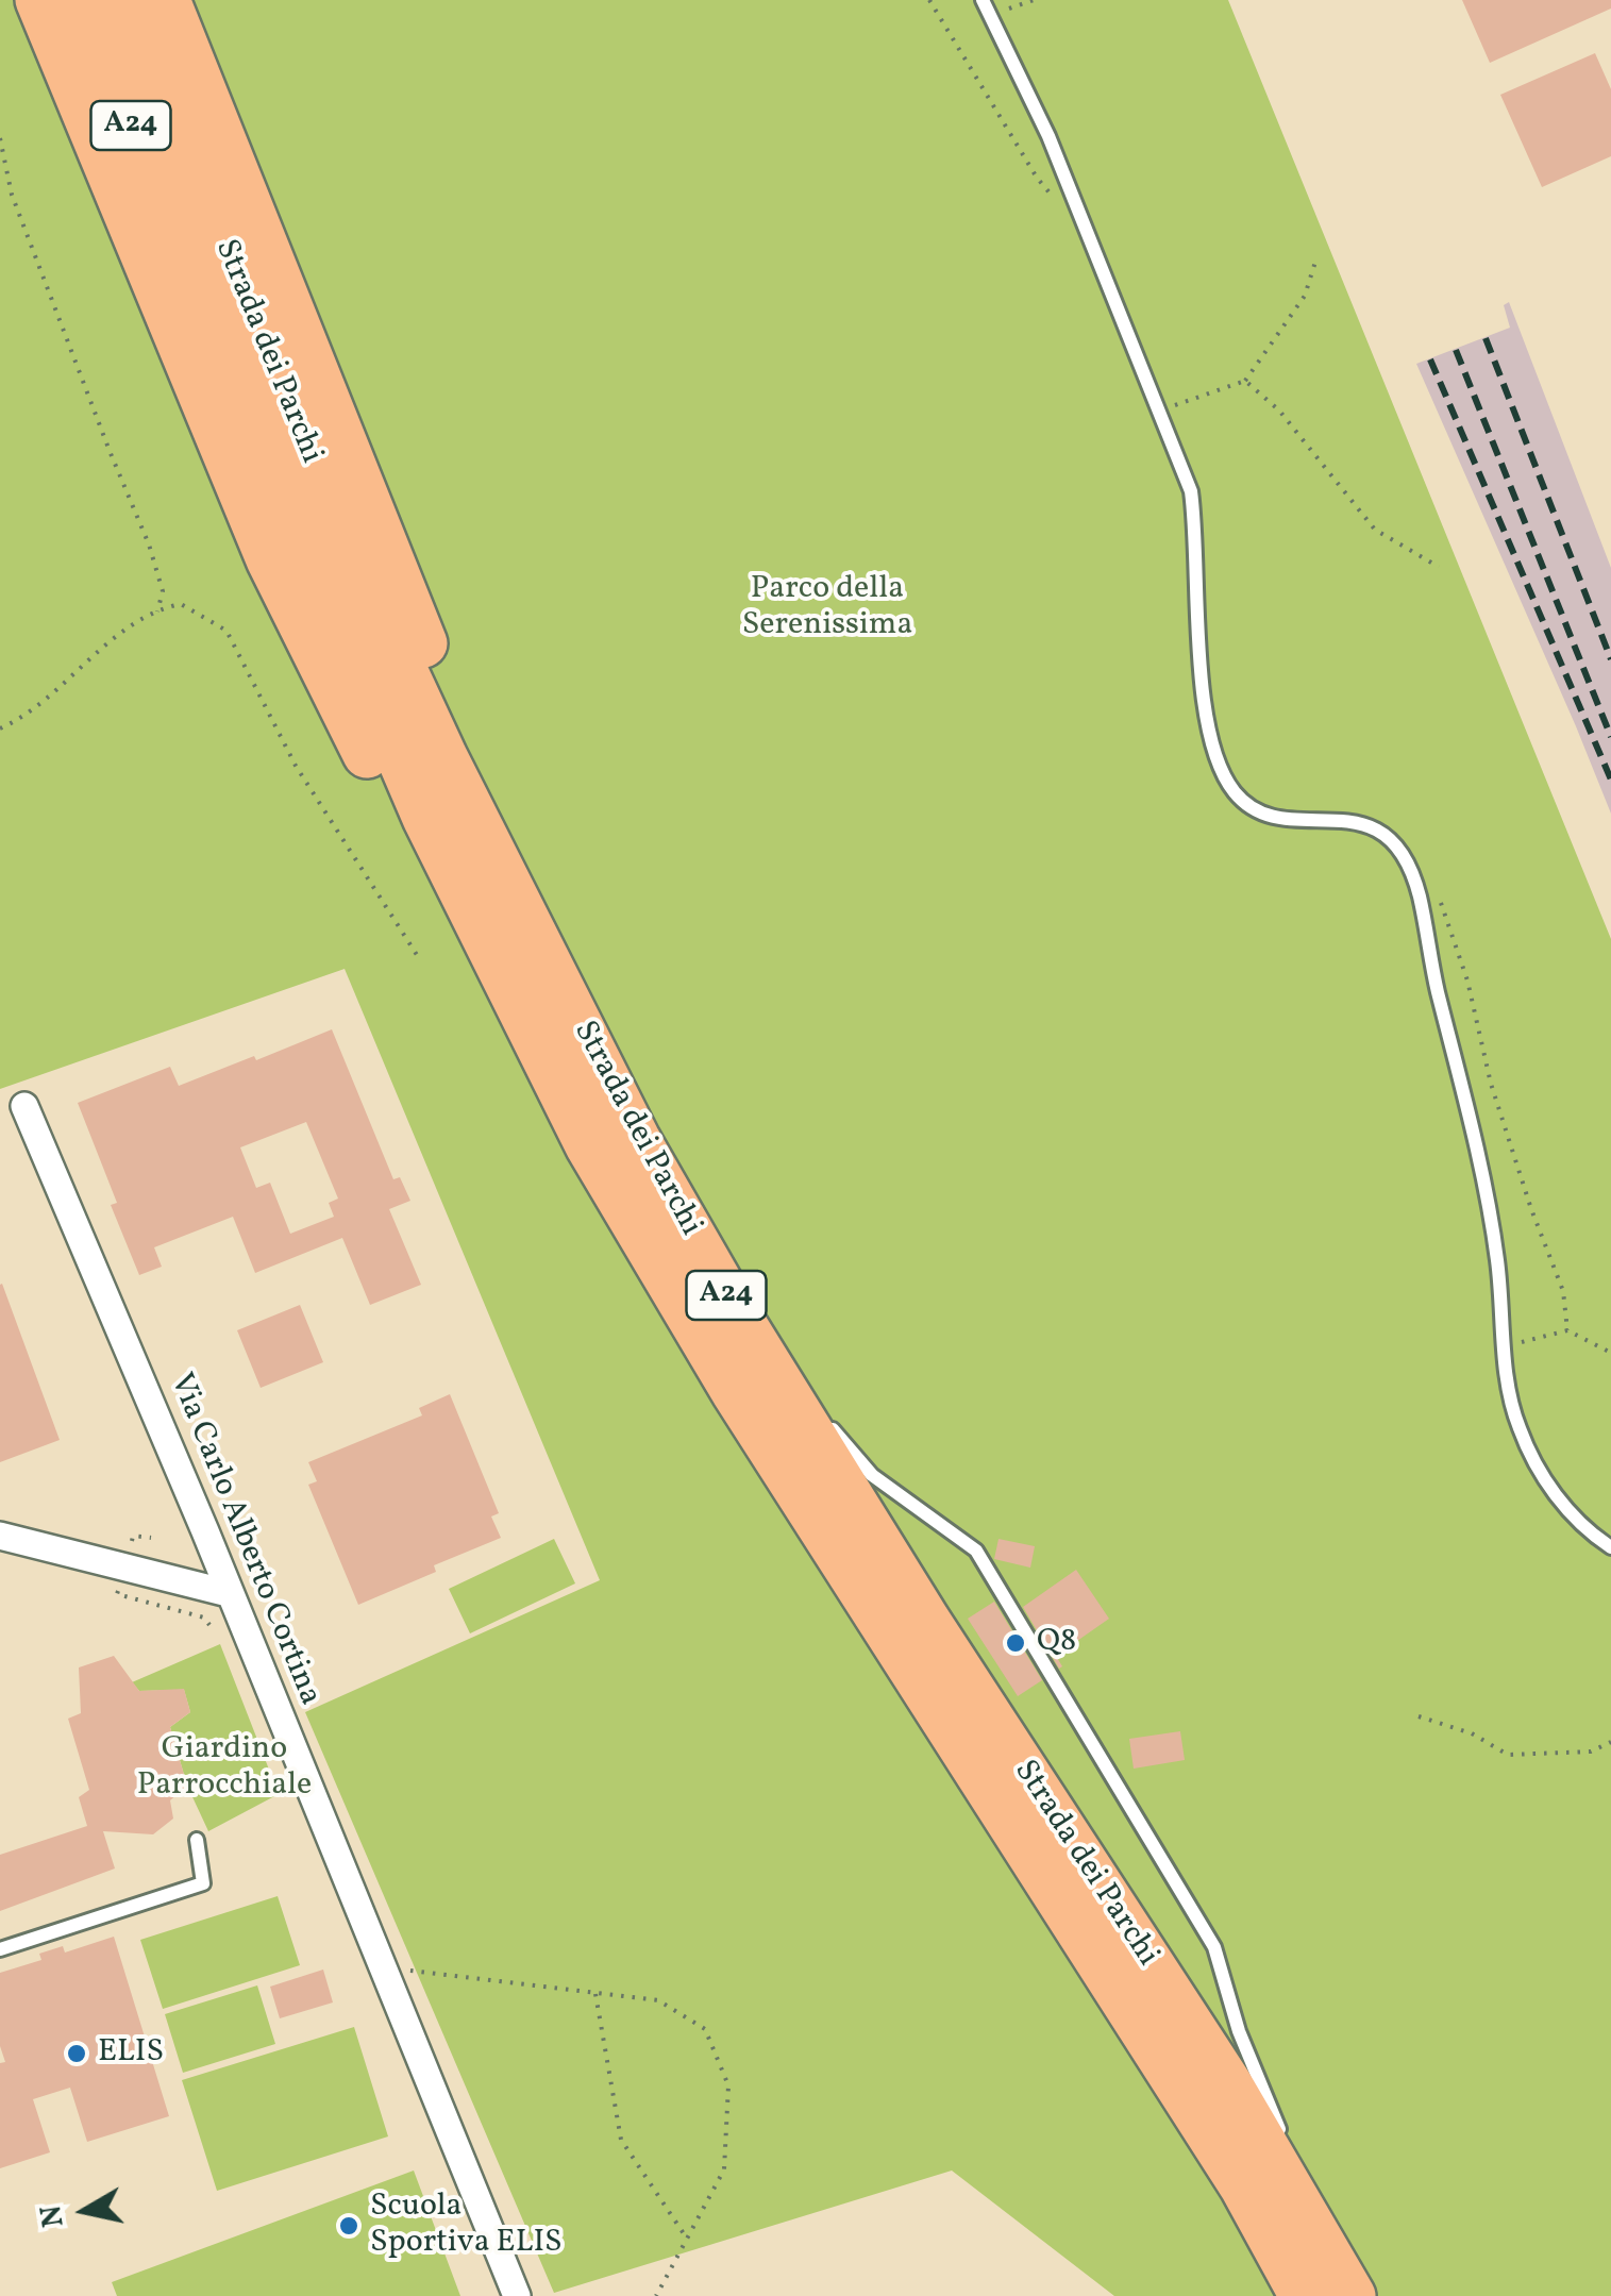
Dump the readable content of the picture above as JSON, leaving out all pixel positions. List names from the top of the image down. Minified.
{"streets":{"highway":["A24","Strada dei Parchi"],"street":["Via Carlo Alberto Cortina"]},"parks":["Parco della Serenissima","Giardino Parrocchiale"],"places":["Q8","ELIS","Scuola Sportiva ELIS"],"north":"left"}
